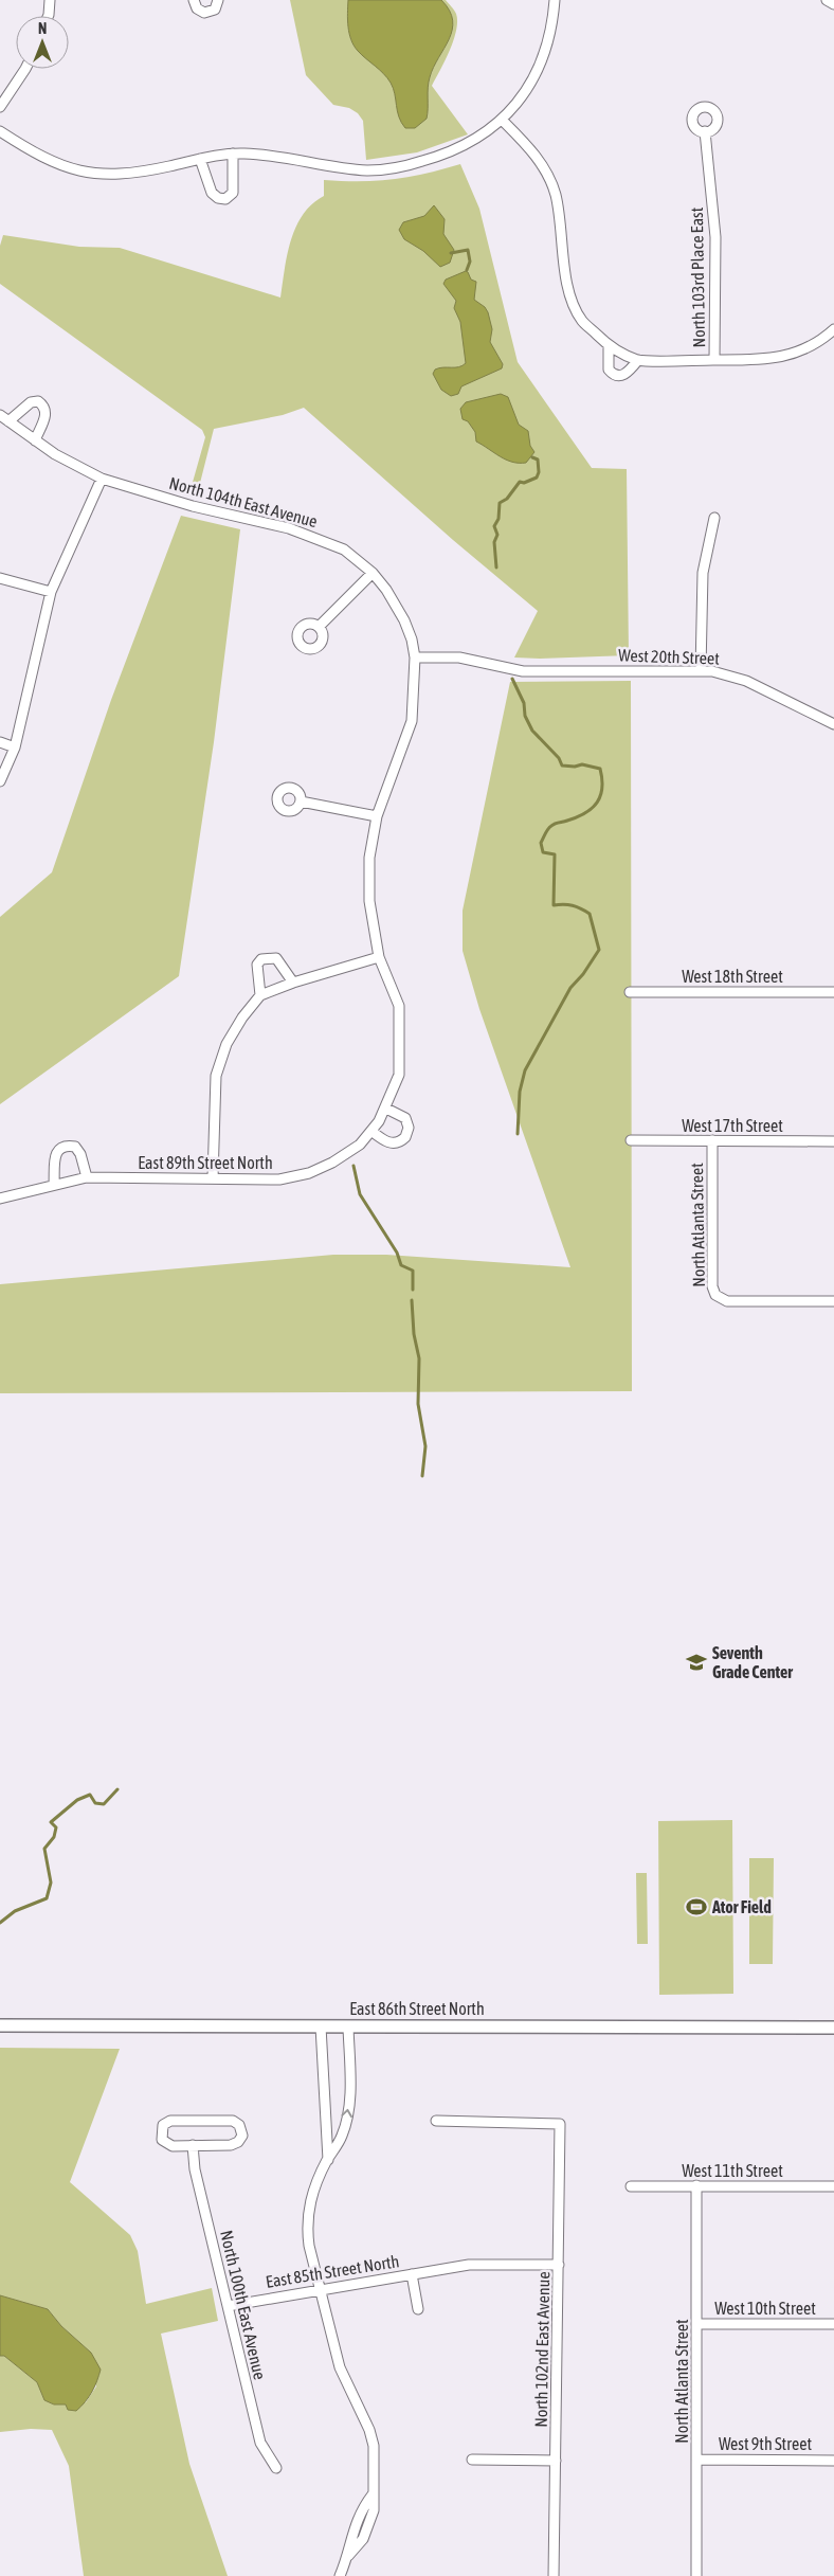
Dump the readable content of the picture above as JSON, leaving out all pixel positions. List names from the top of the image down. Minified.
{"streets":{"street":["North 103rd Place East","North 104th East Avenue","West 20th Street","West 18th Street","West 17th Street","East 89th Street North","North Atlanta Street","East 86th Street North","West 11th Street","East 85th Street North","North 100th East Avenue","West 10th Street","North 102nd East Avenue","West 9th Street"]},"crossings":[["North 104th East Avenue","West 20th Street"],["North 104th East Avenue","East 89th Street North"],["West 17th Street","North Atlanta Street"],["North Atlanta Street","West 11th Street"],["North Atlanta Street","West 10th Street"],["North Atlanta Street","West 9th Street"],["East 85th Street North","North 100th East Avenue"],["East 85th Street North","North 102nd East Avenue"]],"places":{"school or university":["Seventh Grade Center"],"sports":["Ator Field"]},"north":"top"}
